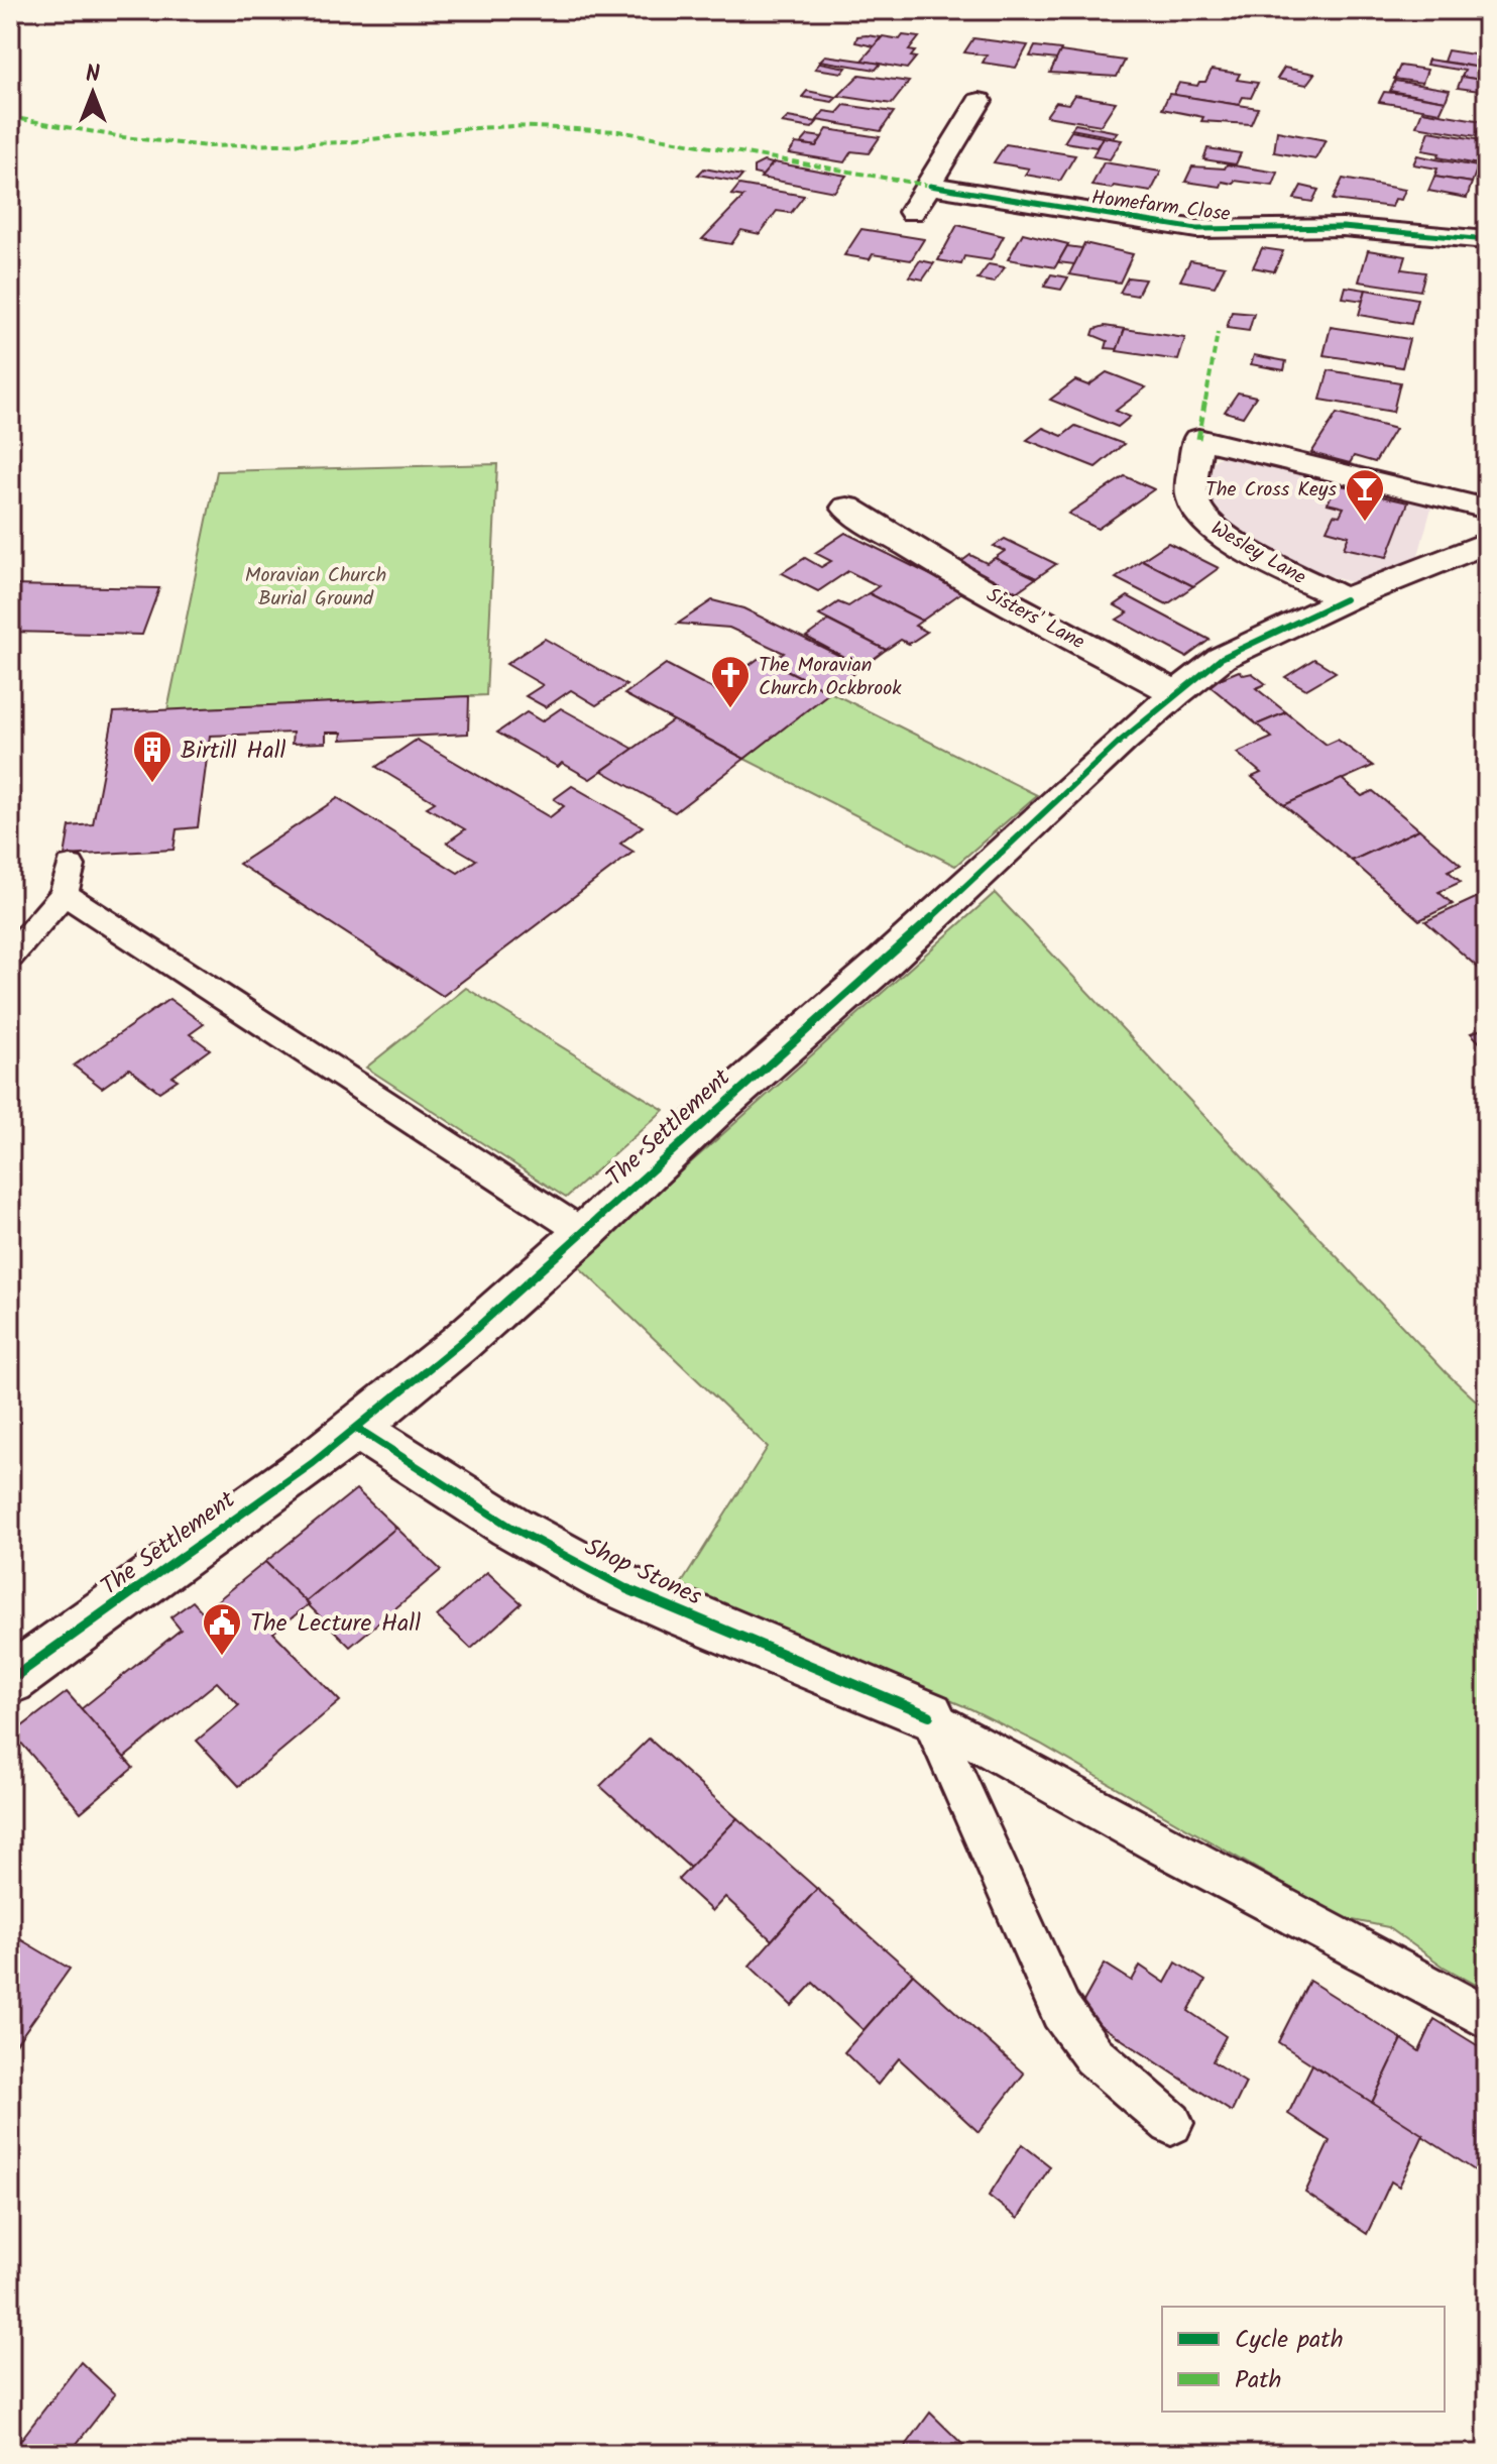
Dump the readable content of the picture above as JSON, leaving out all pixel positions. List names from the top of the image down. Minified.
{"streets":{"street":["Homefarm Close","Wesley Lane","Sisters' Lane","The Settlement","Shop Stones"]},"crossings":[["Wesley Lane","The Settlement"],["Sisters' Lane","The Settlement"],["The Settlement","Shop Stones"]],"parks":["Moravian Church Burial Ground"],"places":{"bar":["The Cross Keys"],"church":["The Moravian Church Ockbrook"],"building":["Birtill Hall"],"public building":["The Lecture Hall"]},"legend":["Cycle path","Path"],"north":"top"}
